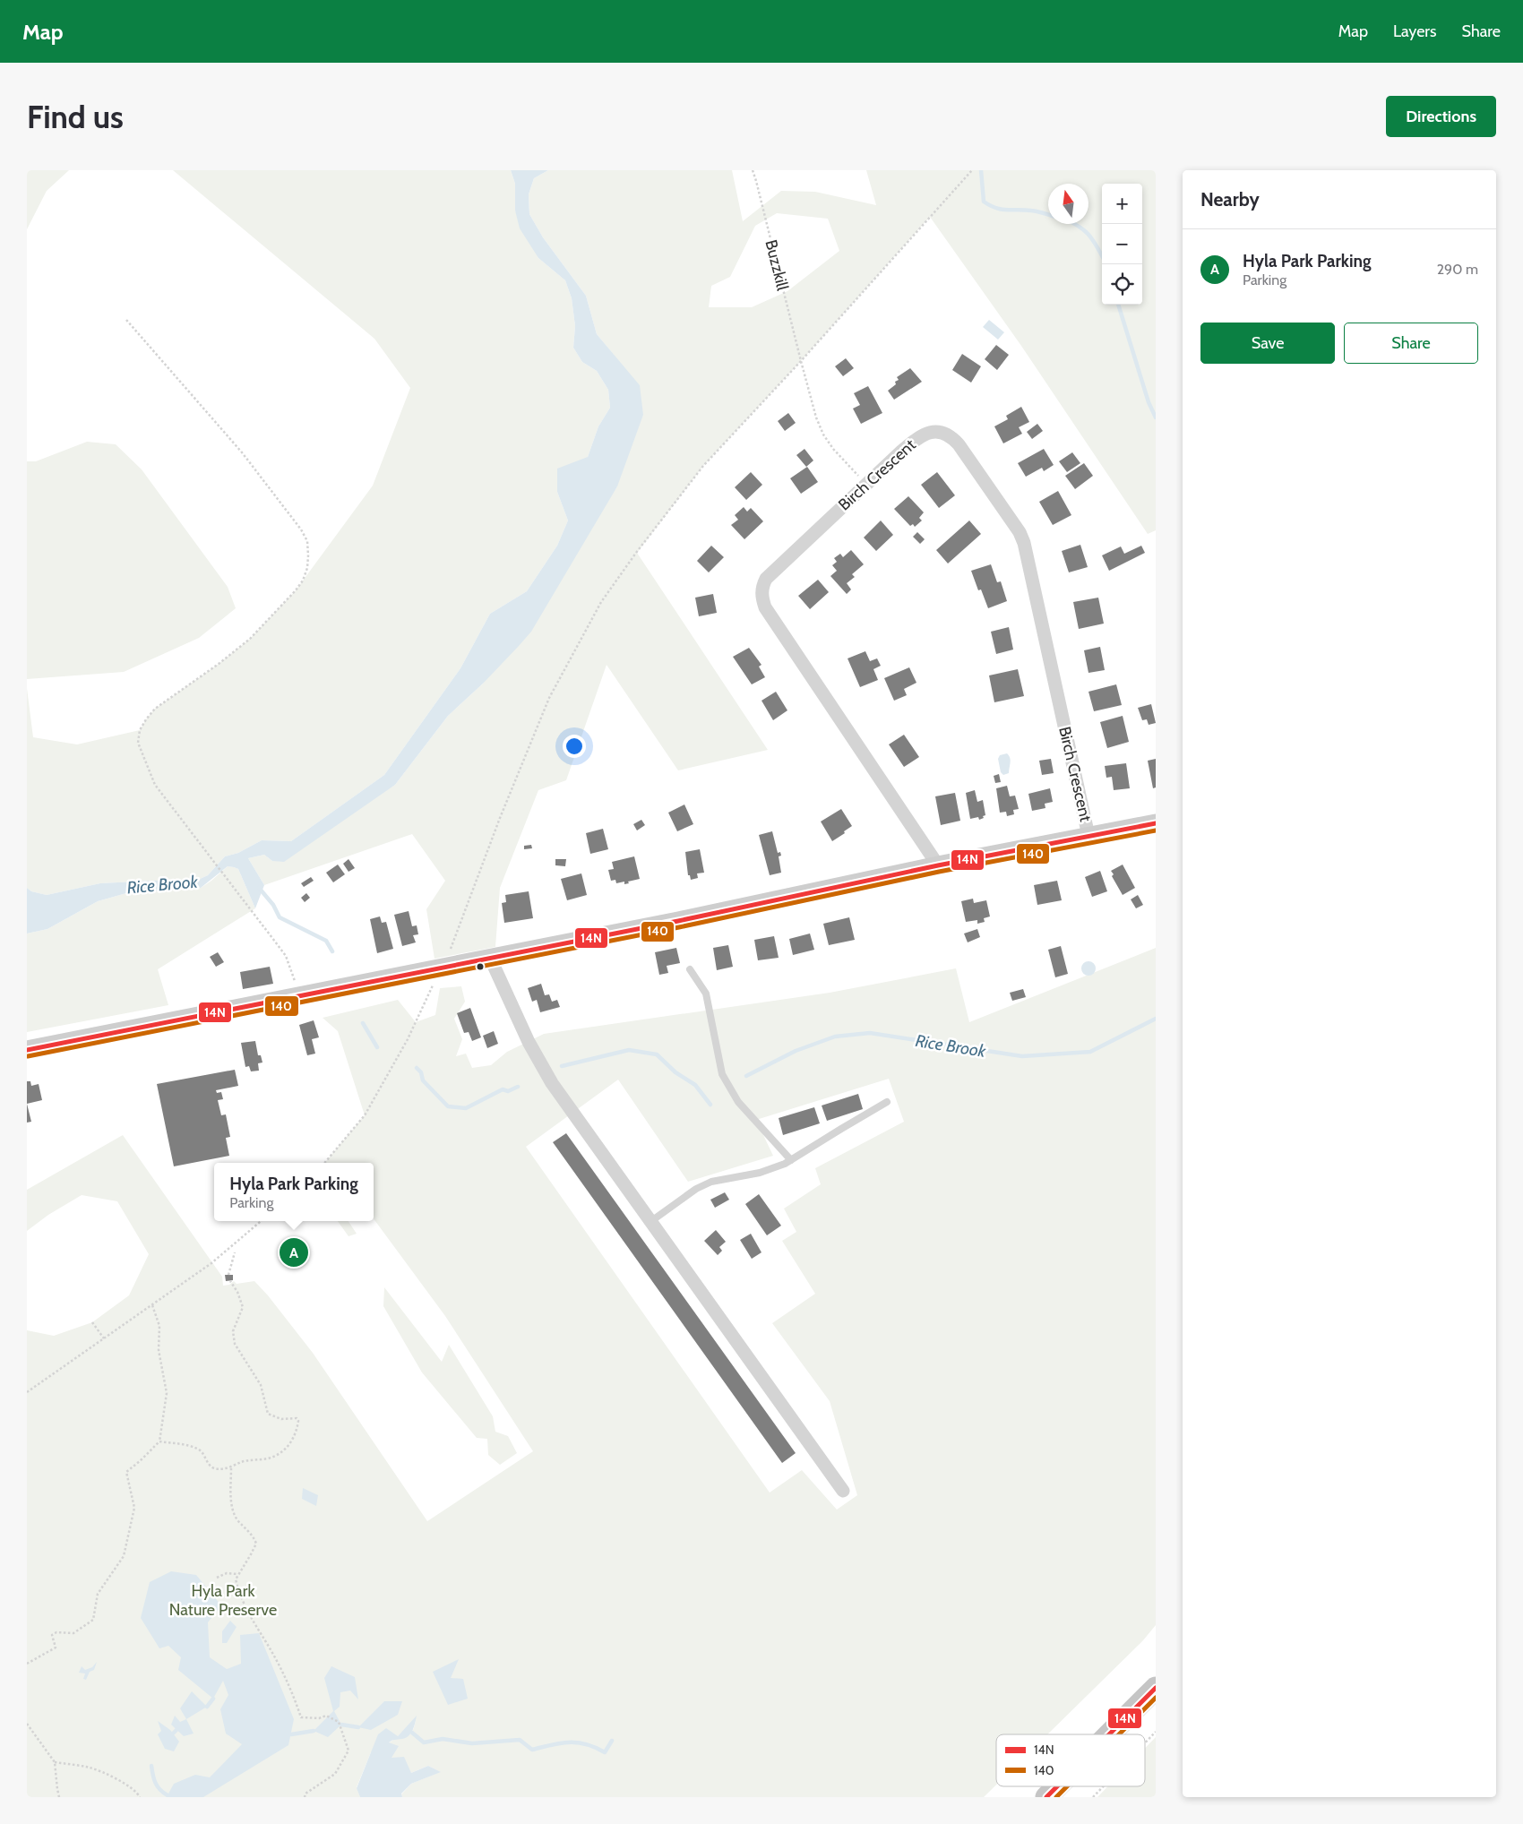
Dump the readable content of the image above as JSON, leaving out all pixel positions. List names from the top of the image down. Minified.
{"streets":{"street":["Birch Crescent"],"path":["Buzzkill"]},"crossings":[["Buzzkill","Birch Crescent"]],"water":["Rice Brook"],"parks":["Hyla Park Nature Preserve"],"lines":["transit line 14N","transit line 140"],"legend":["14N","140"],"north":"top","page":{"header":"Map","nav":["Map","Layers","Share"],"buttons":["Directions",["Save","Share"]],"title":"Find us","heading":"Nearby","map_buttons":["+","−"],"list":[{"mark":"A","name":"Hyla Park Parking","note":"Parking","value":"290 m"}],"popup":["Hyla Park Parking","Parking"],"pins":"A"}}
